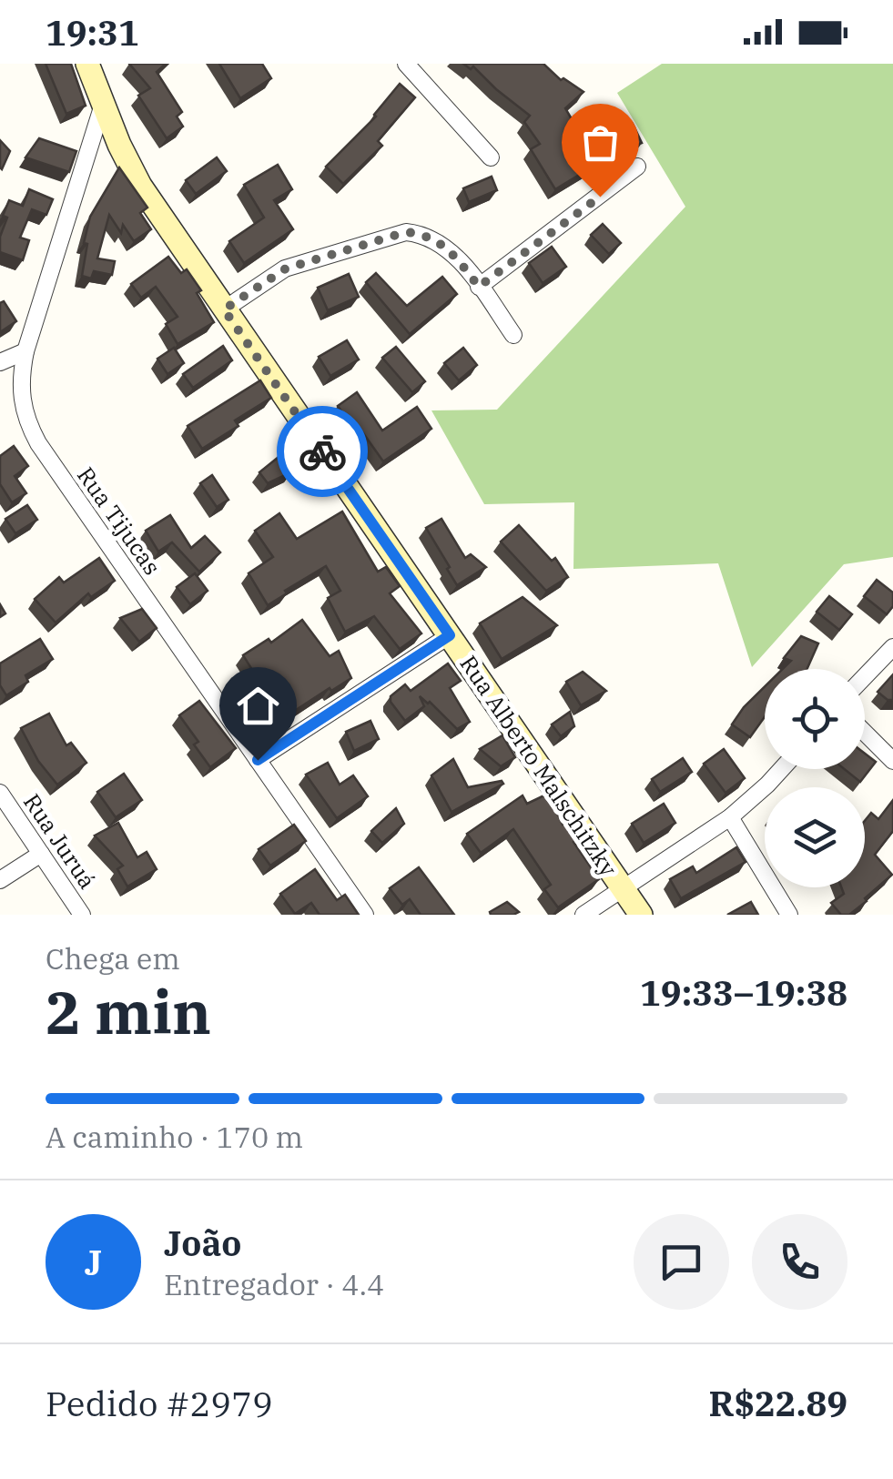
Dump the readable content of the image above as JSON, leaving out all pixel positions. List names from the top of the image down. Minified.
{"streets":{"street":["Rua Tijucas","Rua Alberto Malschitzky","Rua Juruá"]},"crossings":[["Rua Tijucas","Rua Alberto Malschitzky"]],"page":{"status":"19:31","heading":["2 min","Chega em","19:33–19:38"],"panel":["João","Entregador · 4.4","Pedido #2979","R$22.89"],"bar":"A caminho · 170 m","round":"J"}}
